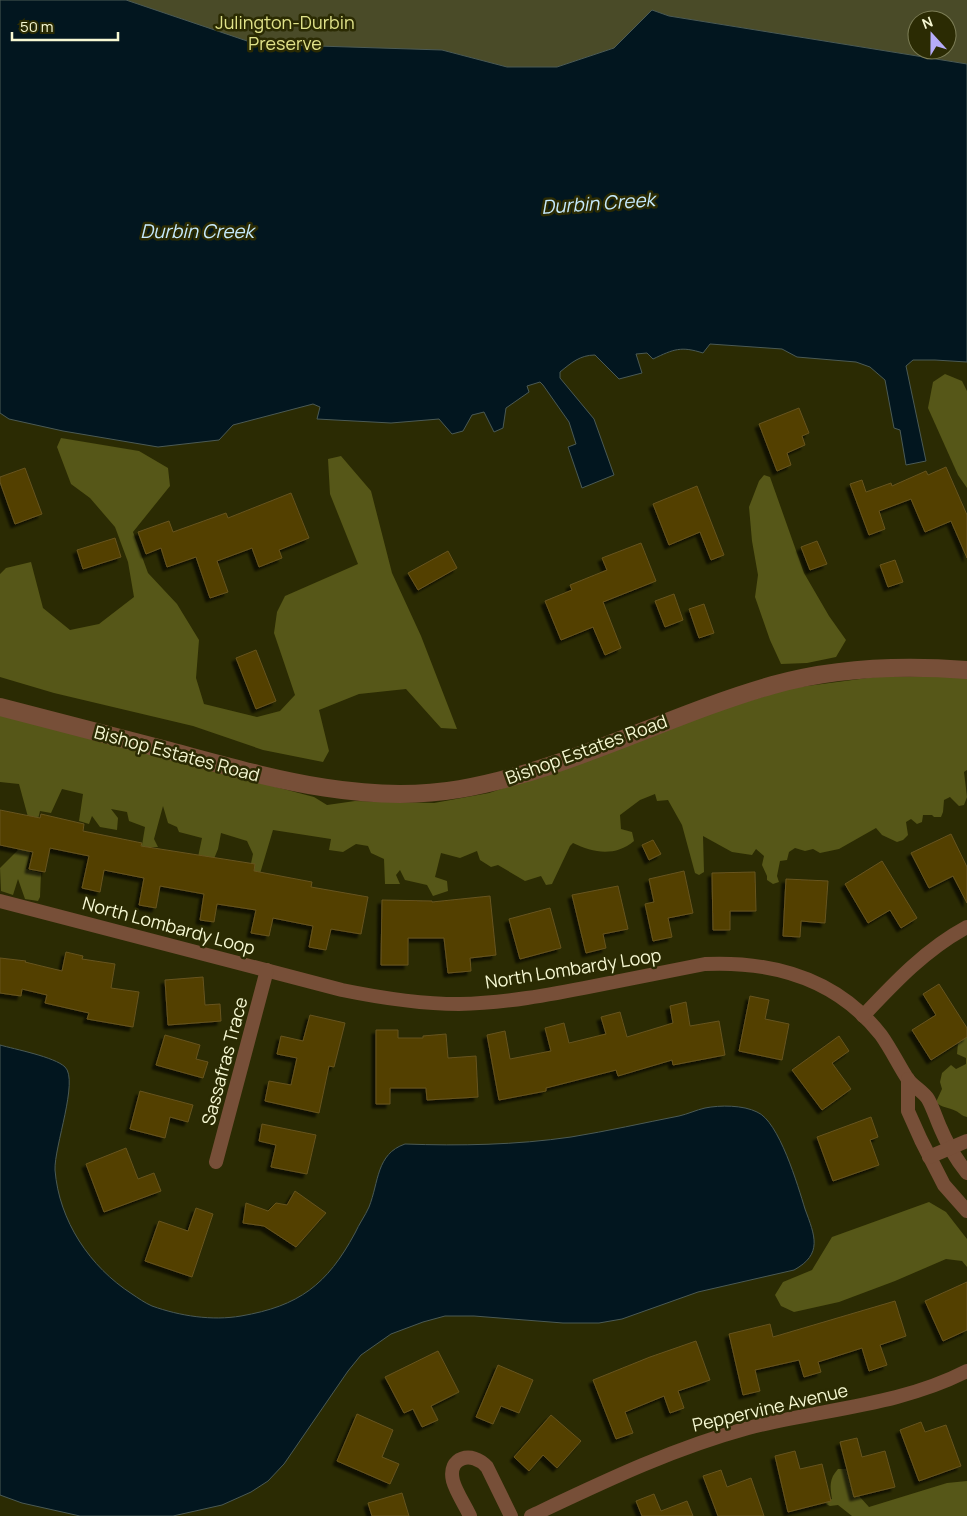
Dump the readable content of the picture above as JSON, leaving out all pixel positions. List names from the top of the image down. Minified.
{"streets":{"street":["Bishop Estates Road","North Lombardy Loop","Sassafras Trace","Peppervine Avenue"]},"crossings":[["North Lombardy Loop","Sassafras Trace"]],"water":["Durbin Creek"],"parks":["Julington-Durbin Preserve"],"scale_bar":"50 m","north":"top"}
